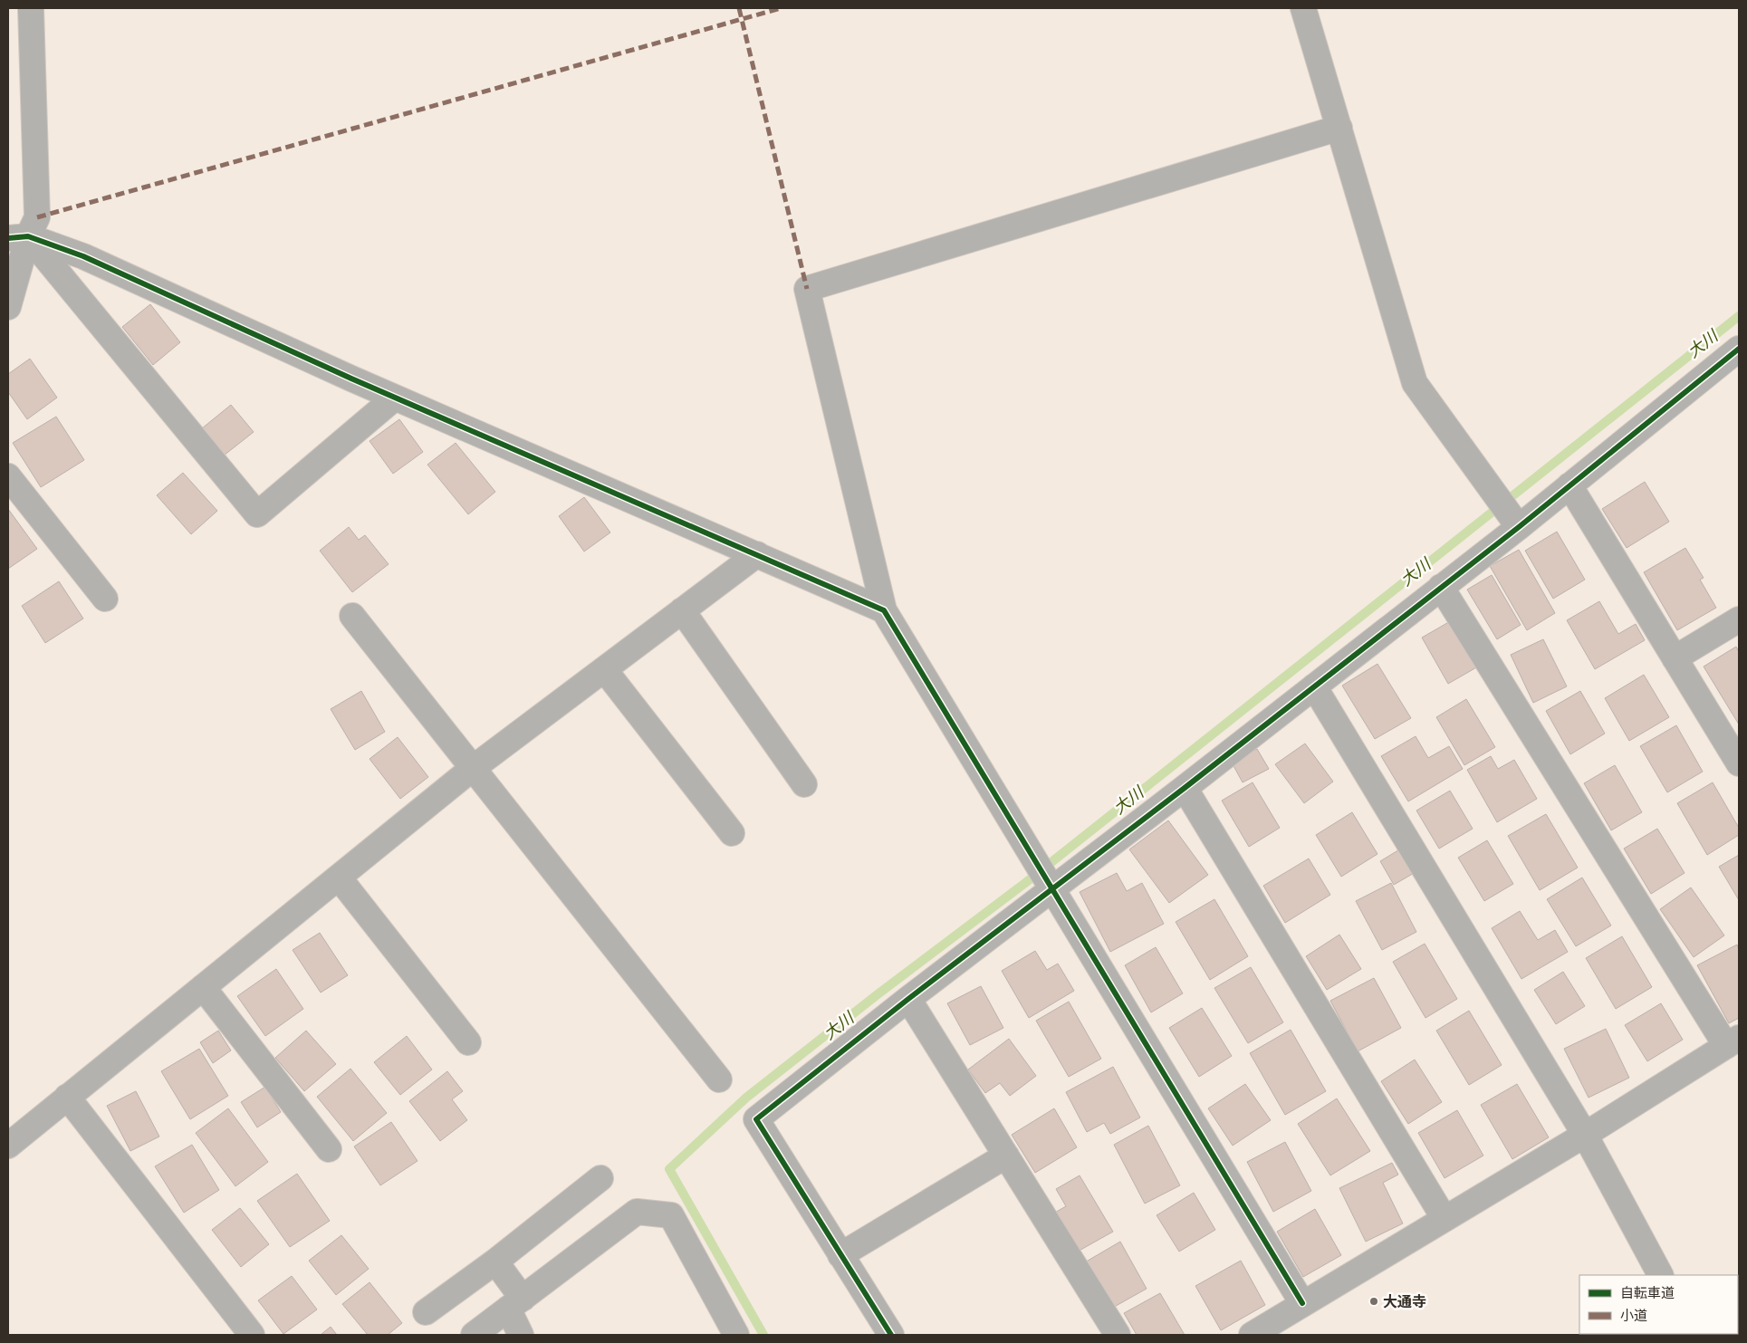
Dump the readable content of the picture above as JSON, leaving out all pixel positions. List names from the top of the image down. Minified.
{"water":["大川"],"places":["大通寺"],"legend":["自転車道","小道"]}
